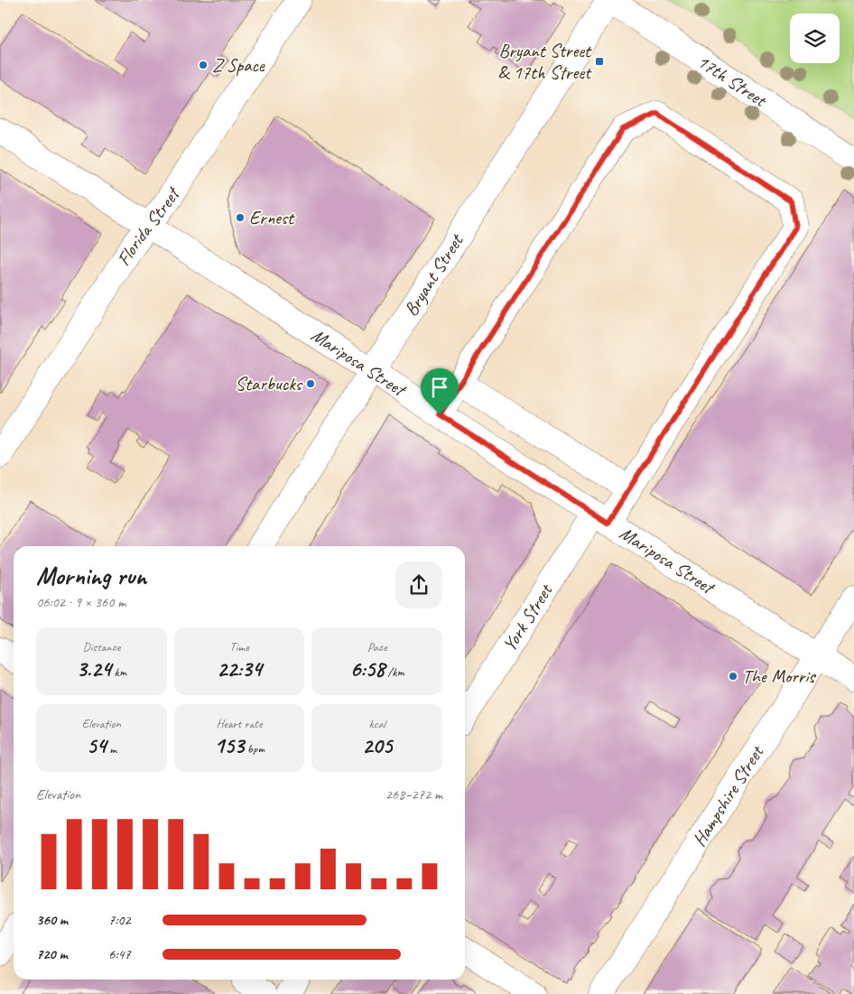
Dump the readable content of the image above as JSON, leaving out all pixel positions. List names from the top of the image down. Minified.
{"streets":{"street":["17th Street","Florida Street","Bryant Street","Mariposa Street","York Street","Hampshire Street"]},"crossings":[["17th Street","Bryant Street"],["Florida Street","Mariposa Street"],["Bryant Street","Mariposa Street"],["Mariposa Street","York Street"],["Mariposa Street","Hampshire Street"]],"places":{"transit":["Bryant Street & 17th Street"],"other":["Z Space","Ernest","Starbucks","The Morris"]},"page":{"heading":["Morning run","06:02 · 9 × 360 m"],"stats":[["Distance","3.24 km"],["Time","22:34"],["Pace","6:58 /km"],["Elevation","54 m"],["Heart rate","153 bpm"],["kcal","205"]],"chart":["Elevation","268–272 m"],"list":[{"name":"360 m","note":"7:02"},{"name":"720 m","note":"6:47"}]}}
